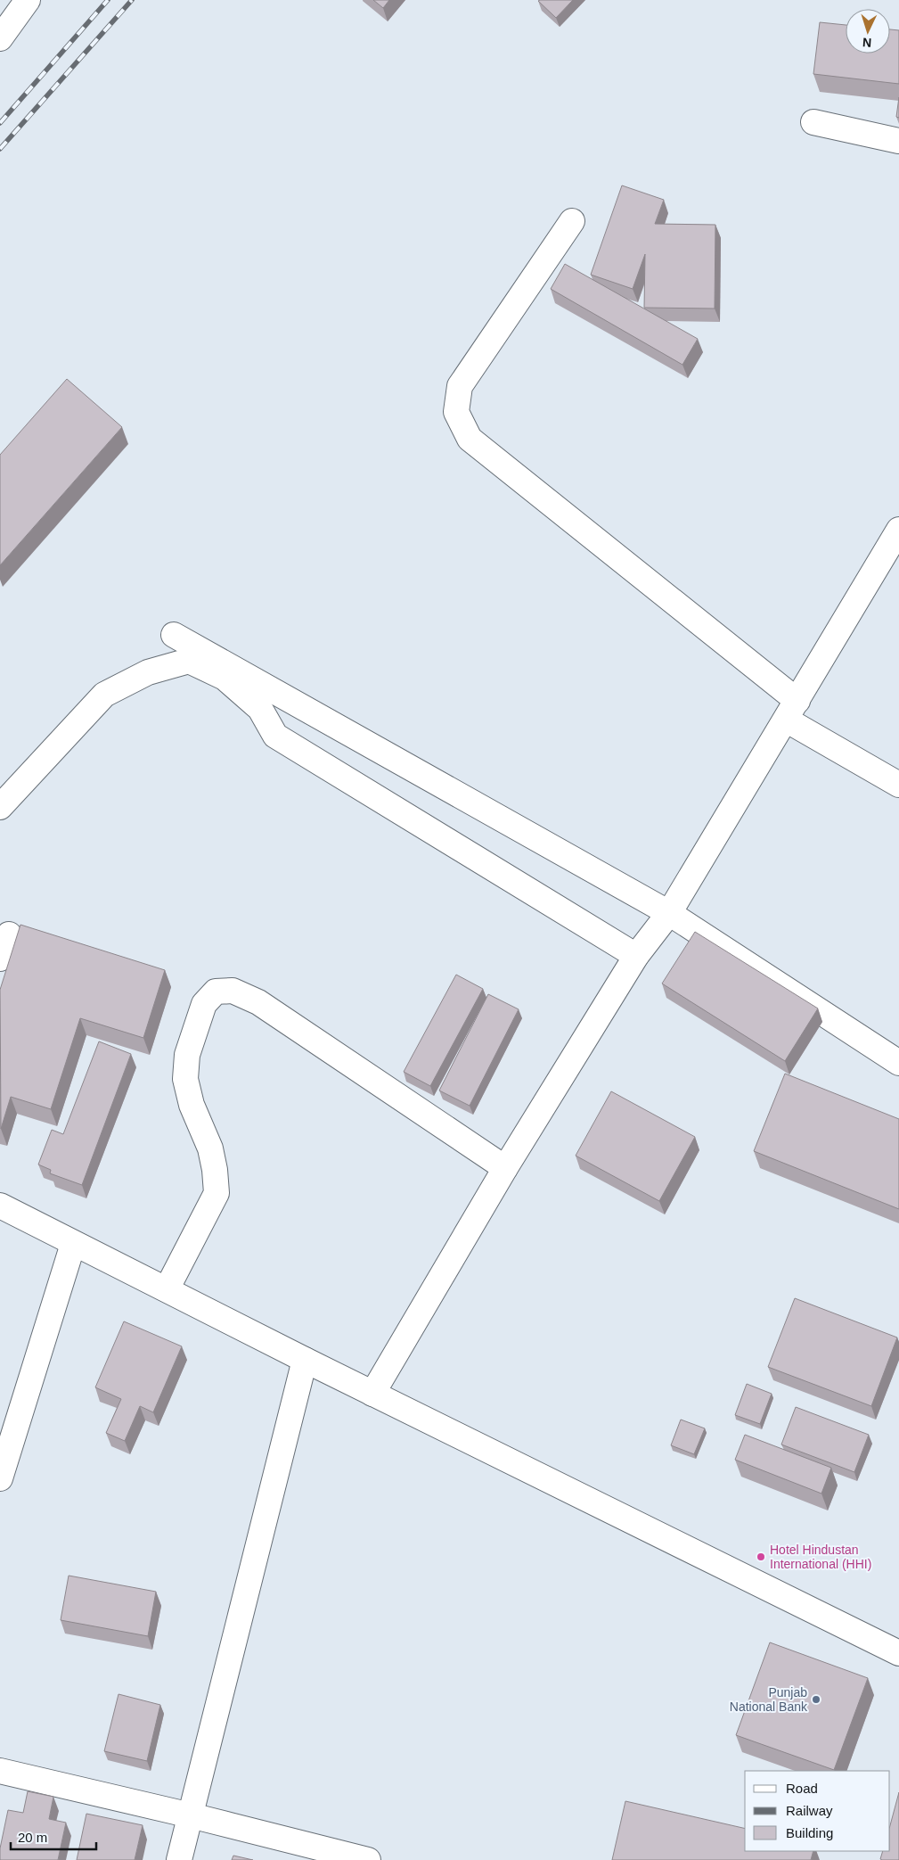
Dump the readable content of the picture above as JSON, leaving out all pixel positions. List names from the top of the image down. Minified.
{"places":["Hotel Hindustan International (HHI)","Punjab National Bank"],"legend":["Road","Railway","Building"],"scale_bar":"20 m","north":"bottom"}
